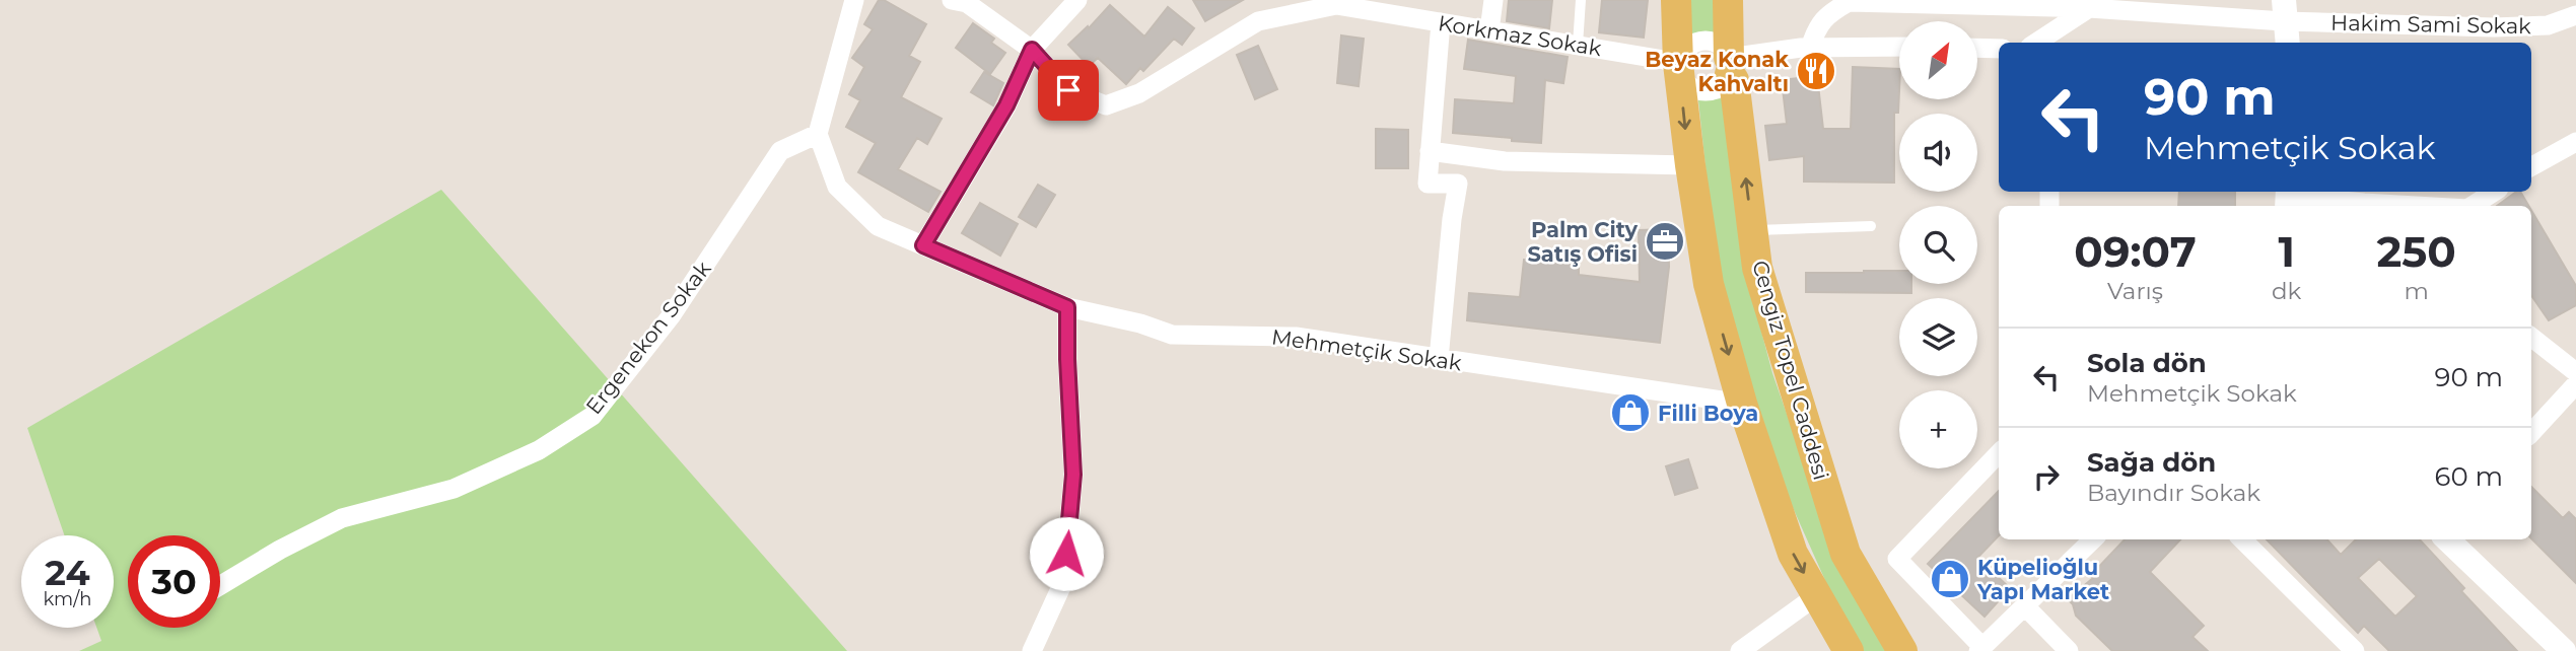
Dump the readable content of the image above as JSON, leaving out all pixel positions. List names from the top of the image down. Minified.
{"streets":{"main road":["Cengiz Topel Caddesi"],"street":["Hakim Sami Sokak","Korkmaz Sokak","Ergenekon Sokak","Mehmetçik Sokak"]},"crossings":[["Korkmaz Sokak","Cengiz Topel Caddesi"],["Ergenekon Sokak","Mehmetçik Sokak"]],"places":{"restaurant":["Beyaz Konak Kahvaltı"],"office":["Palm City Satış Ofisi"],"shop":["Filli Boya","Küpelioğlu Yapı Market"]},"north":"top right","page":{"map_buttons":"+","turn":["90 m","Mehmetçik Sokak"],"eta":["09:07","Varış","1","dk","250","m"],"list":[{"name":"Sola dön","note":"Mehmetçik Sokak","value":"90 m"},{"name":"Sağa dön","note":"Bayındır Sokak","value":"60 m"}],"speed":"24 km/h","limit":"30"}}
